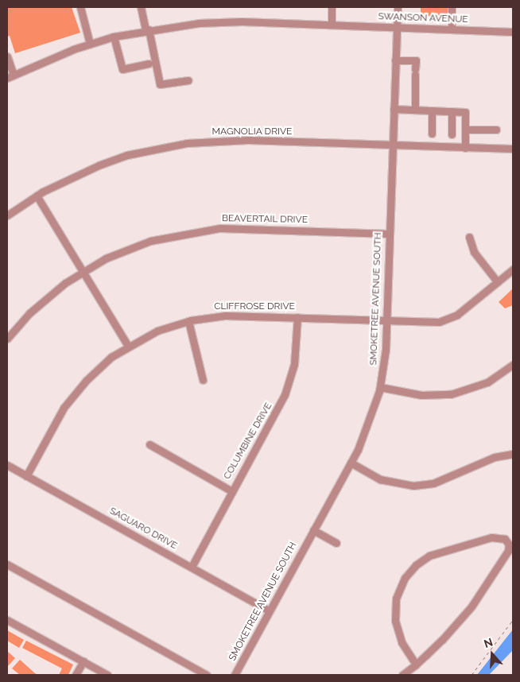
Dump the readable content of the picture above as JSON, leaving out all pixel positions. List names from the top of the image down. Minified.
{"streets":{"street":["SWANSON AVENUE","MAGNOLIA DRIVE","BEAVERTAIL DRIVE","SMOKETREE AVENUE SOUTH","CLIFFROSE DRIVE","COLUMBINE DRIVE","SAGUARO DRIVE"]},"crossings":[["SWANSON AVENUE","SMOKETREE AVENUE SOUTH"],["MAGNOLIA DRIVE","SMOKETREE AVENUE SOUTH"],["BEAVERTAIL DRIVE","SMOKETREE AVENUE SOUTH"],["SMOKETREE AVENUE SOUTH","CLIFFROSE DRIVE"],["SMOKETREE AVENUE SOUTH","SAGUARO DRIVE"],["CLIFFROSE DRIVE","COLUMBINE DRIVE"],["CLIFFROSE DRIVE","SAGUARO DRIVE"],["COLUMBINE DRIVE","SAGUARO DRIVE"]],"north":"top"}
